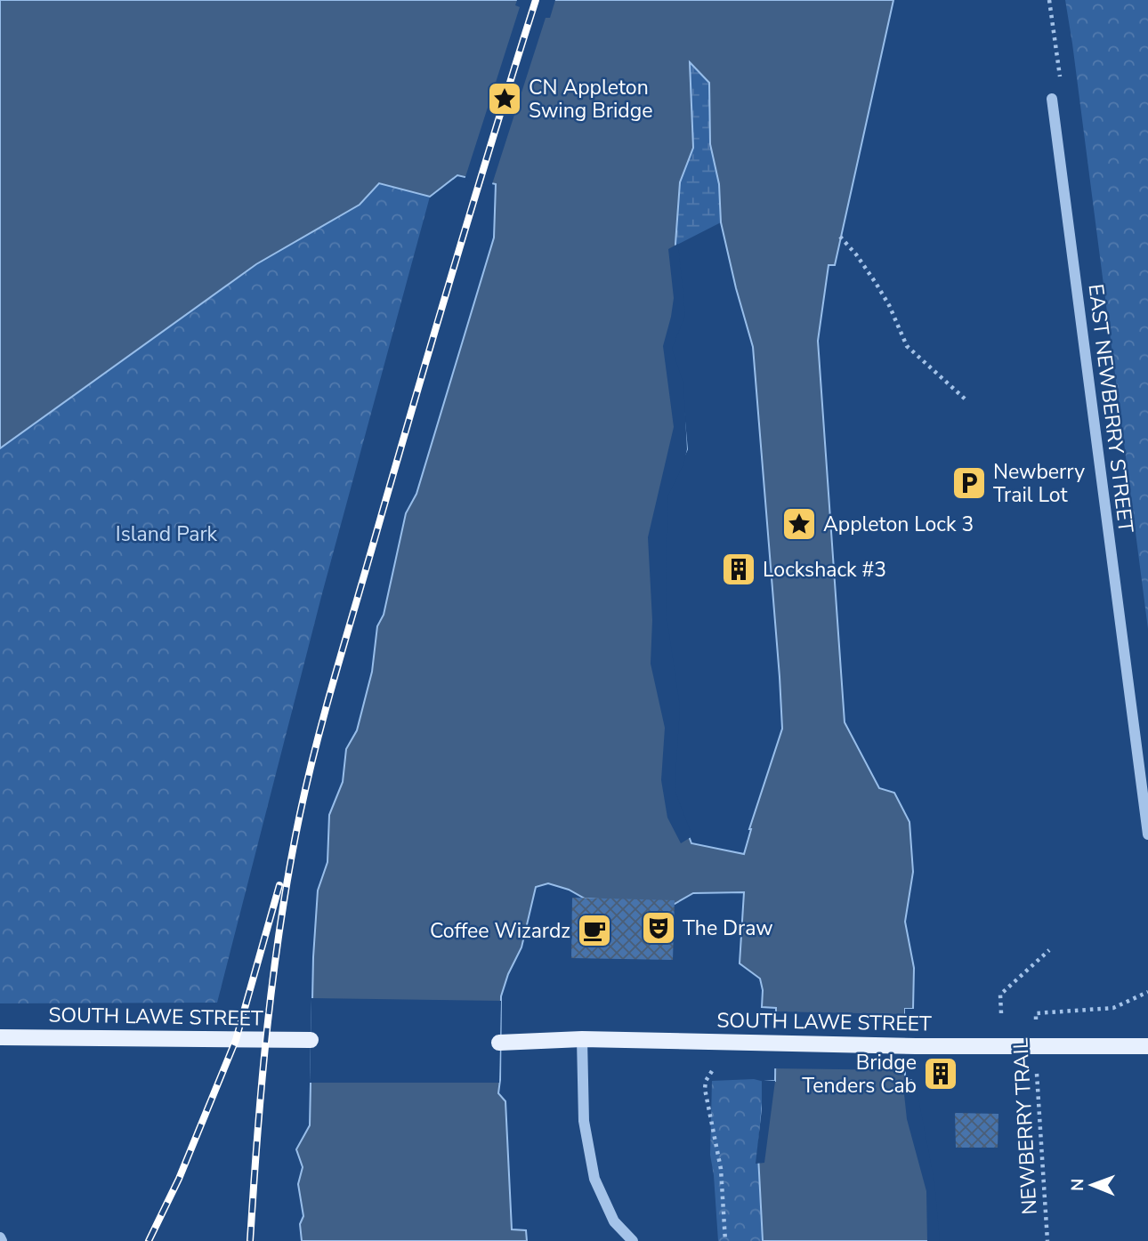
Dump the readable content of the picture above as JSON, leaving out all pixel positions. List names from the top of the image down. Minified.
{"streets":{"main road":["SOUTH LAWE STREET"],"street":["EAST NEWBERRY STREET"],"path":["NEWBERRY TRAIL"]},"crossings":[["SOUTH LAWE STREET","NEWBERRY TRAIL"]],"parks":["Island Park"],"places":{"place":["CN Appleton Swing Bridge","Appleton Lock 3"],"parking":["Newberry Trail Lot"],"building":["Lockshack #3","Bridge Tenders Cab"],"theatre":["The Draw"],"cafe":["Coffee Wizardz"]},"north":"left"}
